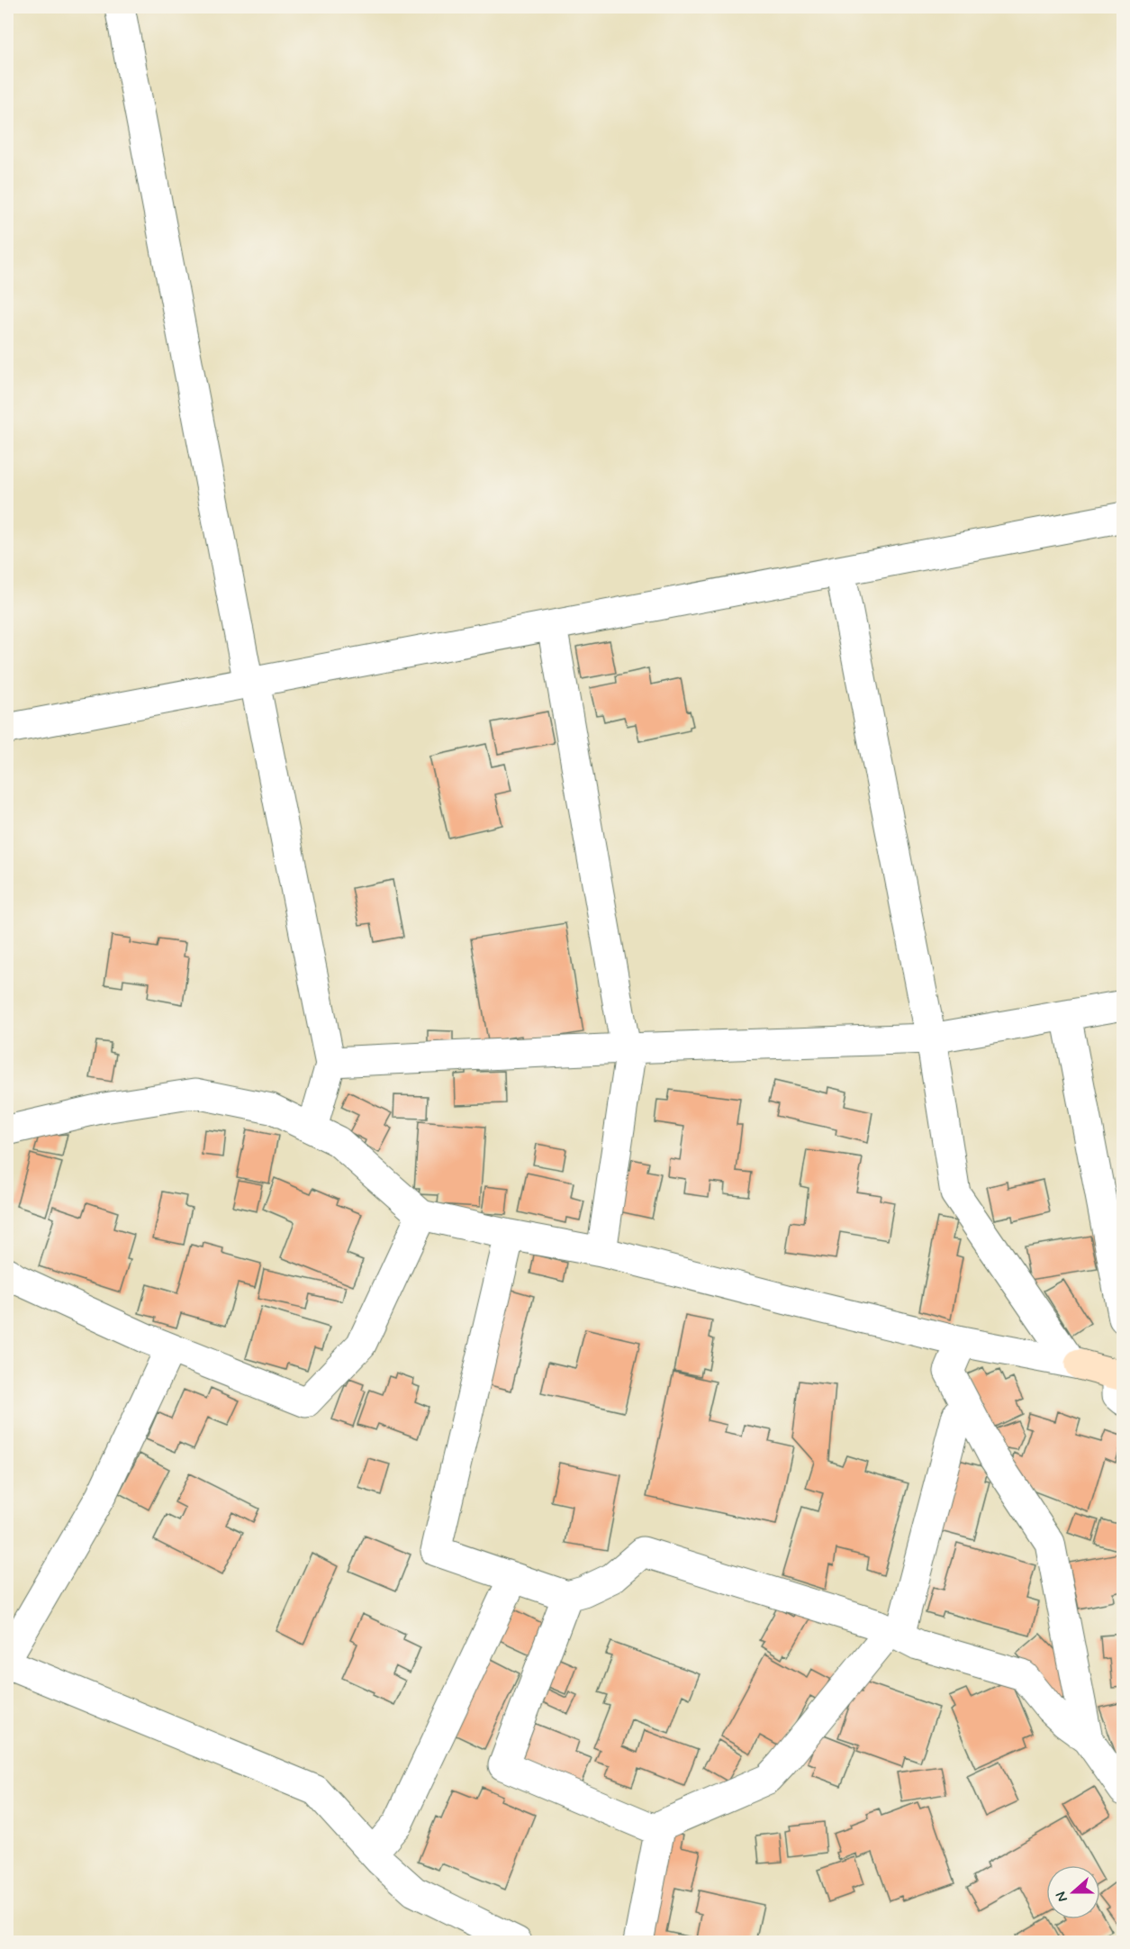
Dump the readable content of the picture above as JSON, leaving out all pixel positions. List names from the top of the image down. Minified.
{"north":"left"}
